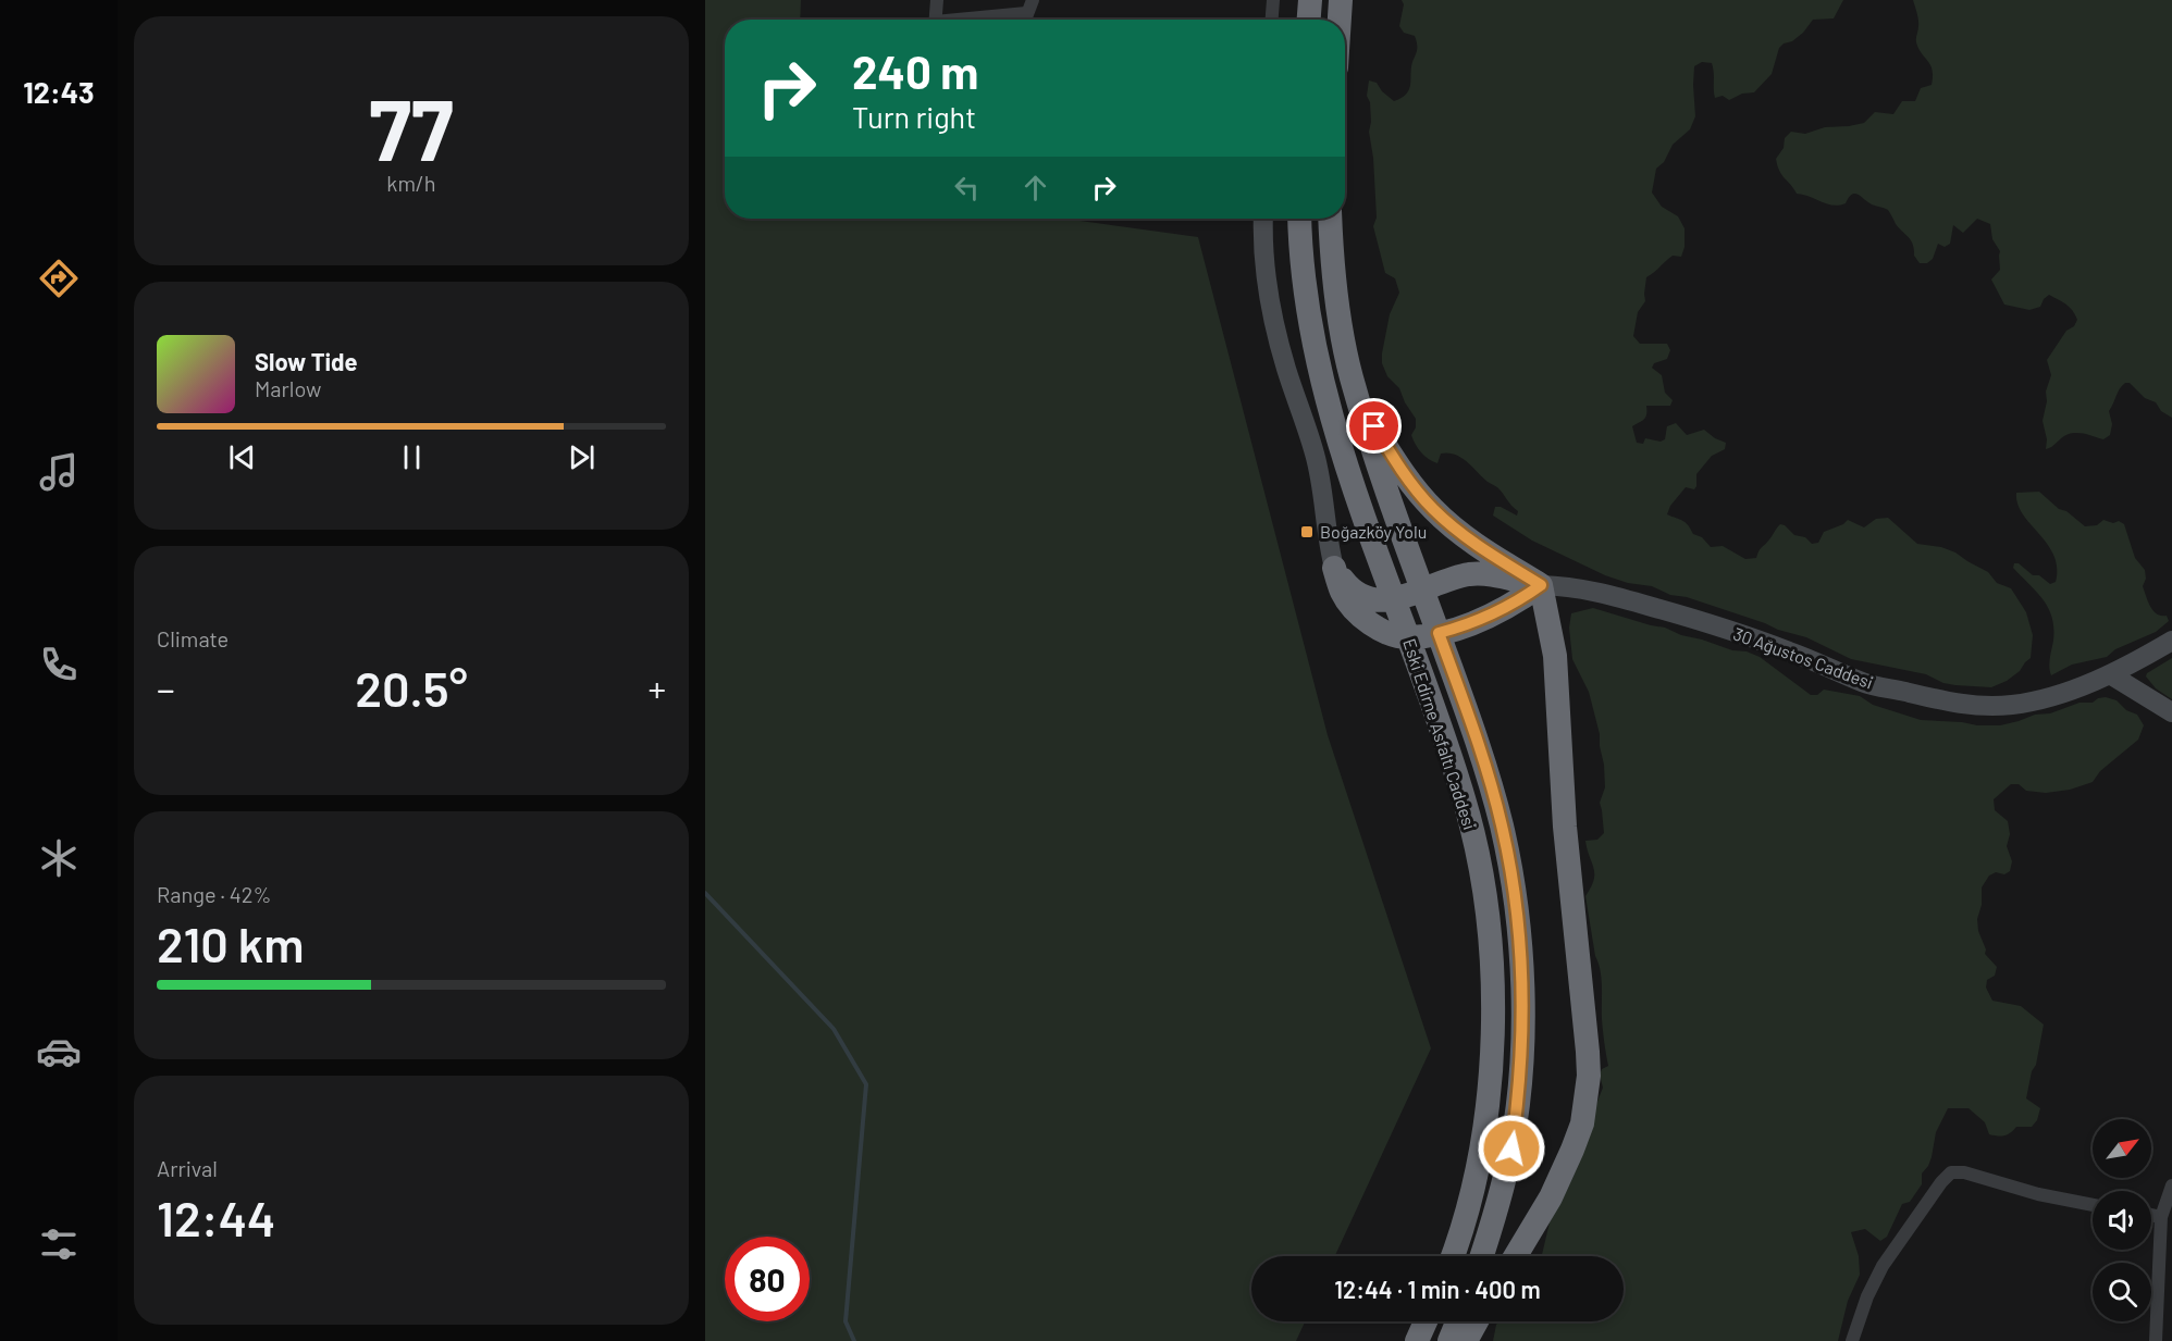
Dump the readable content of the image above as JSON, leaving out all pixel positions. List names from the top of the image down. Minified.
{"streets":{"highway":["Eski Edirne Asfaltı Caddesi"],"main road":["30 Ağustos Caddesi"]},"places":{"transit":["Boğazköy Yolu"]},"north":"top right","page":{"tabs":"12:43","tile":[["77","km/h"],"Climate",["Range · 42%","210 km"],["Arrival","12:44"]],"turn":["240 m","Turn right"],"song":["Slow Tide","Marlow"],"heat":["−","20.5°","+"],"limit":"80","trip":"12:44 · 1 min · 400 m"}}
